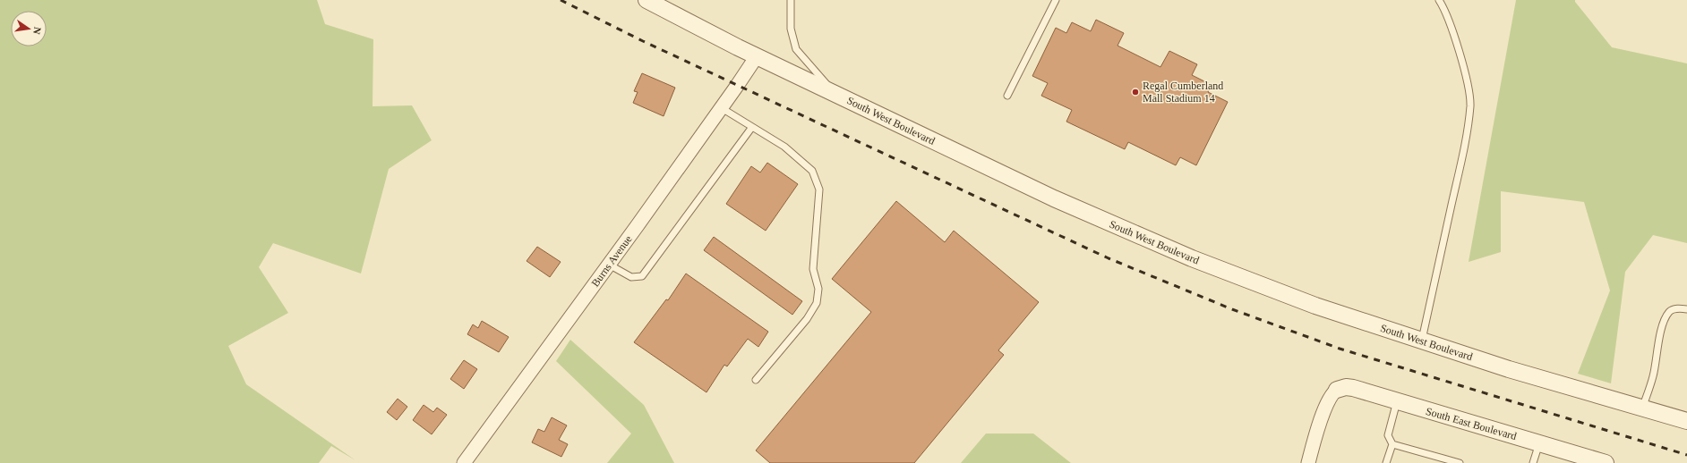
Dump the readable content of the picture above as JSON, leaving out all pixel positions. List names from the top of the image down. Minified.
{"streets":{"street":["South West Boulevard","Burns Avenue","South East Boulevard"]},"crossings":[["South West Boulevard","Burns Avenue"]],"places":["Regal Cumberland Mall Stadium 14"],"north":"right"}
